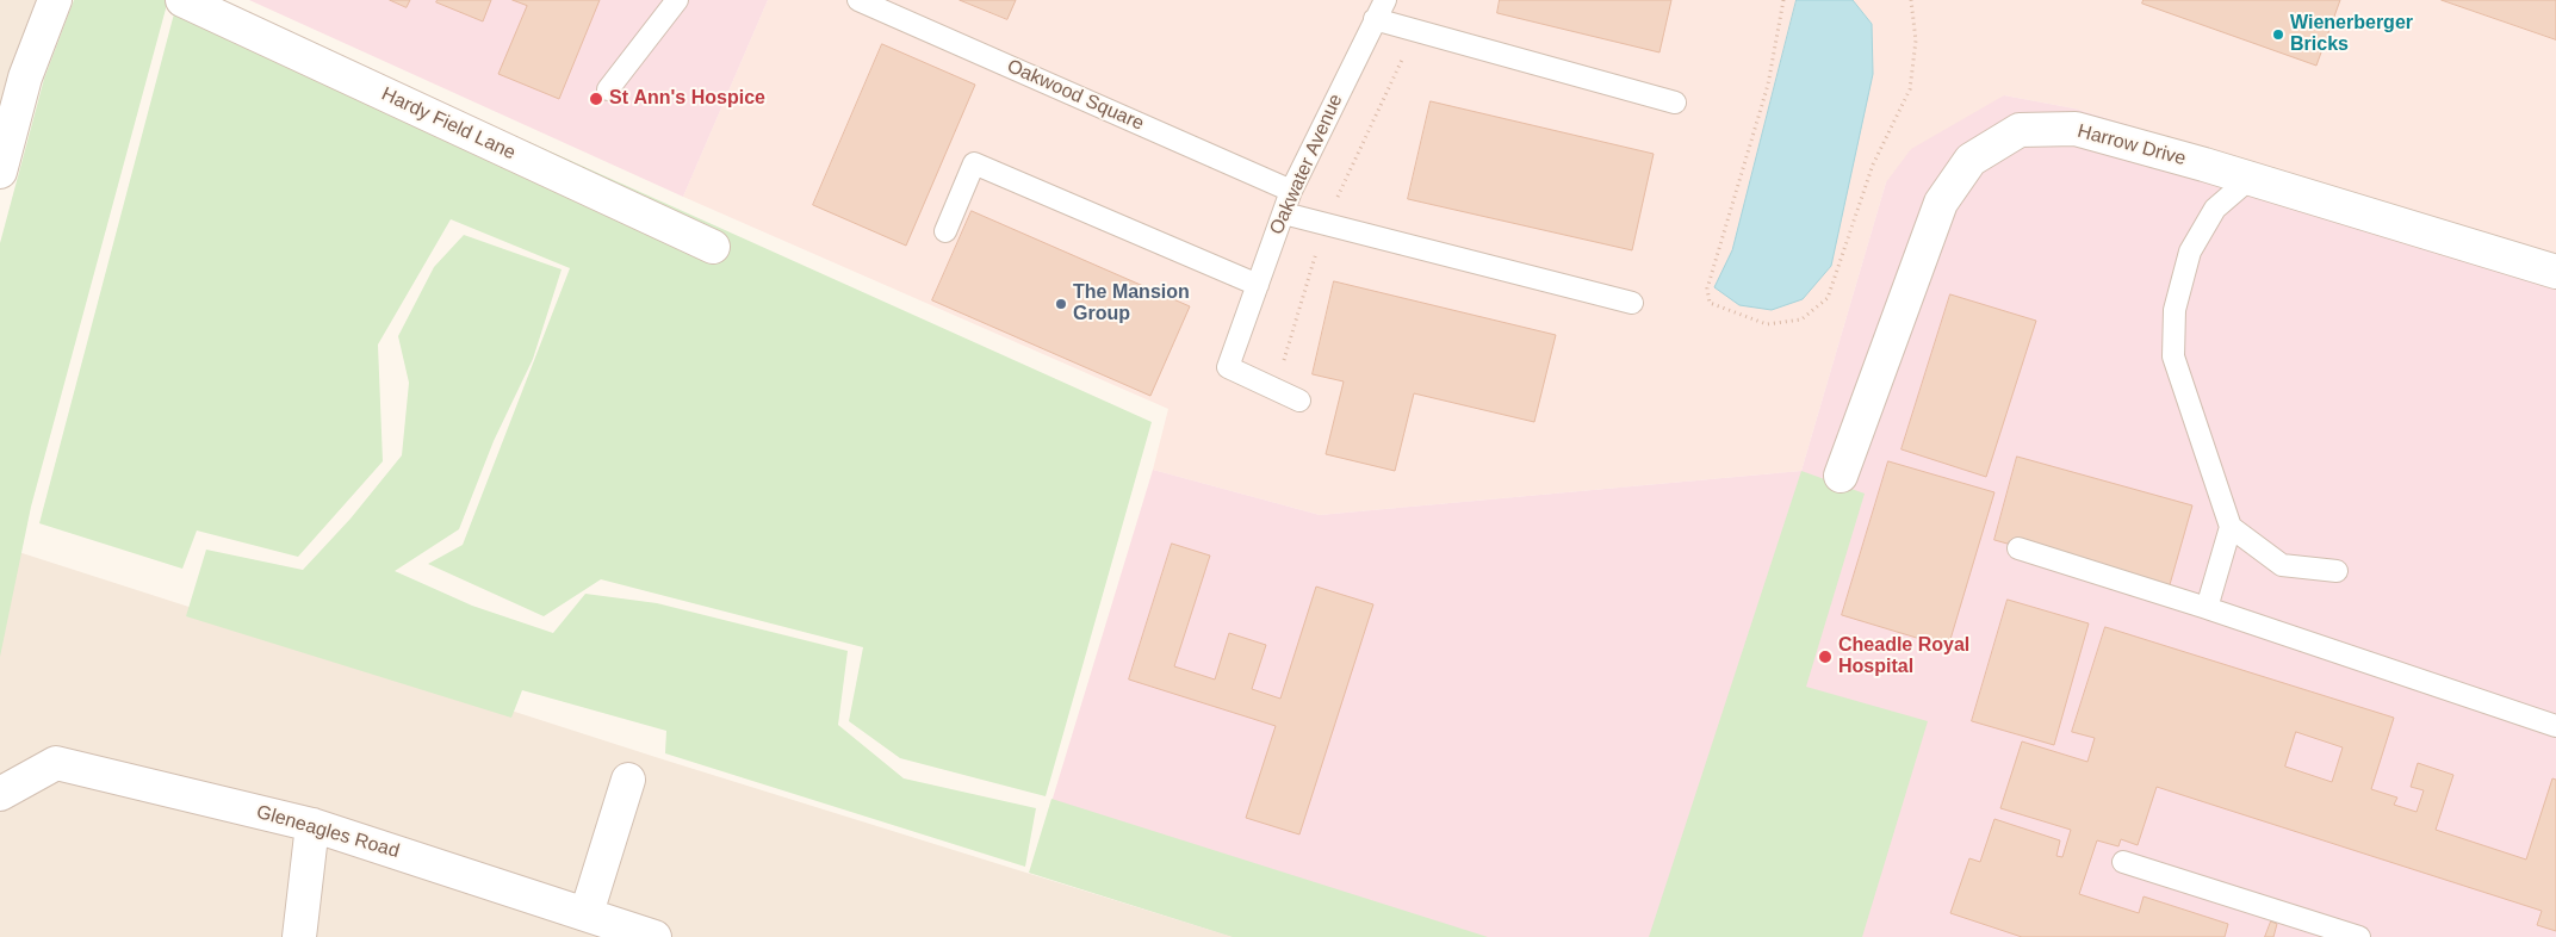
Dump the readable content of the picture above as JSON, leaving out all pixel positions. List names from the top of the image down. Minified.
{"streets":{"street":["Hardy Field Lane","Harrow Drive","Gleneagles Road"],"lane":["Oakwood Square","Oakwater Avenue"]},"crossings":[["Oakwood Square","Oakwater Avenue"]],"places":["Wienerberger Bricks","St Ann's Hospice","The Mansion Group","Cheadle Royal Hospital"]}
